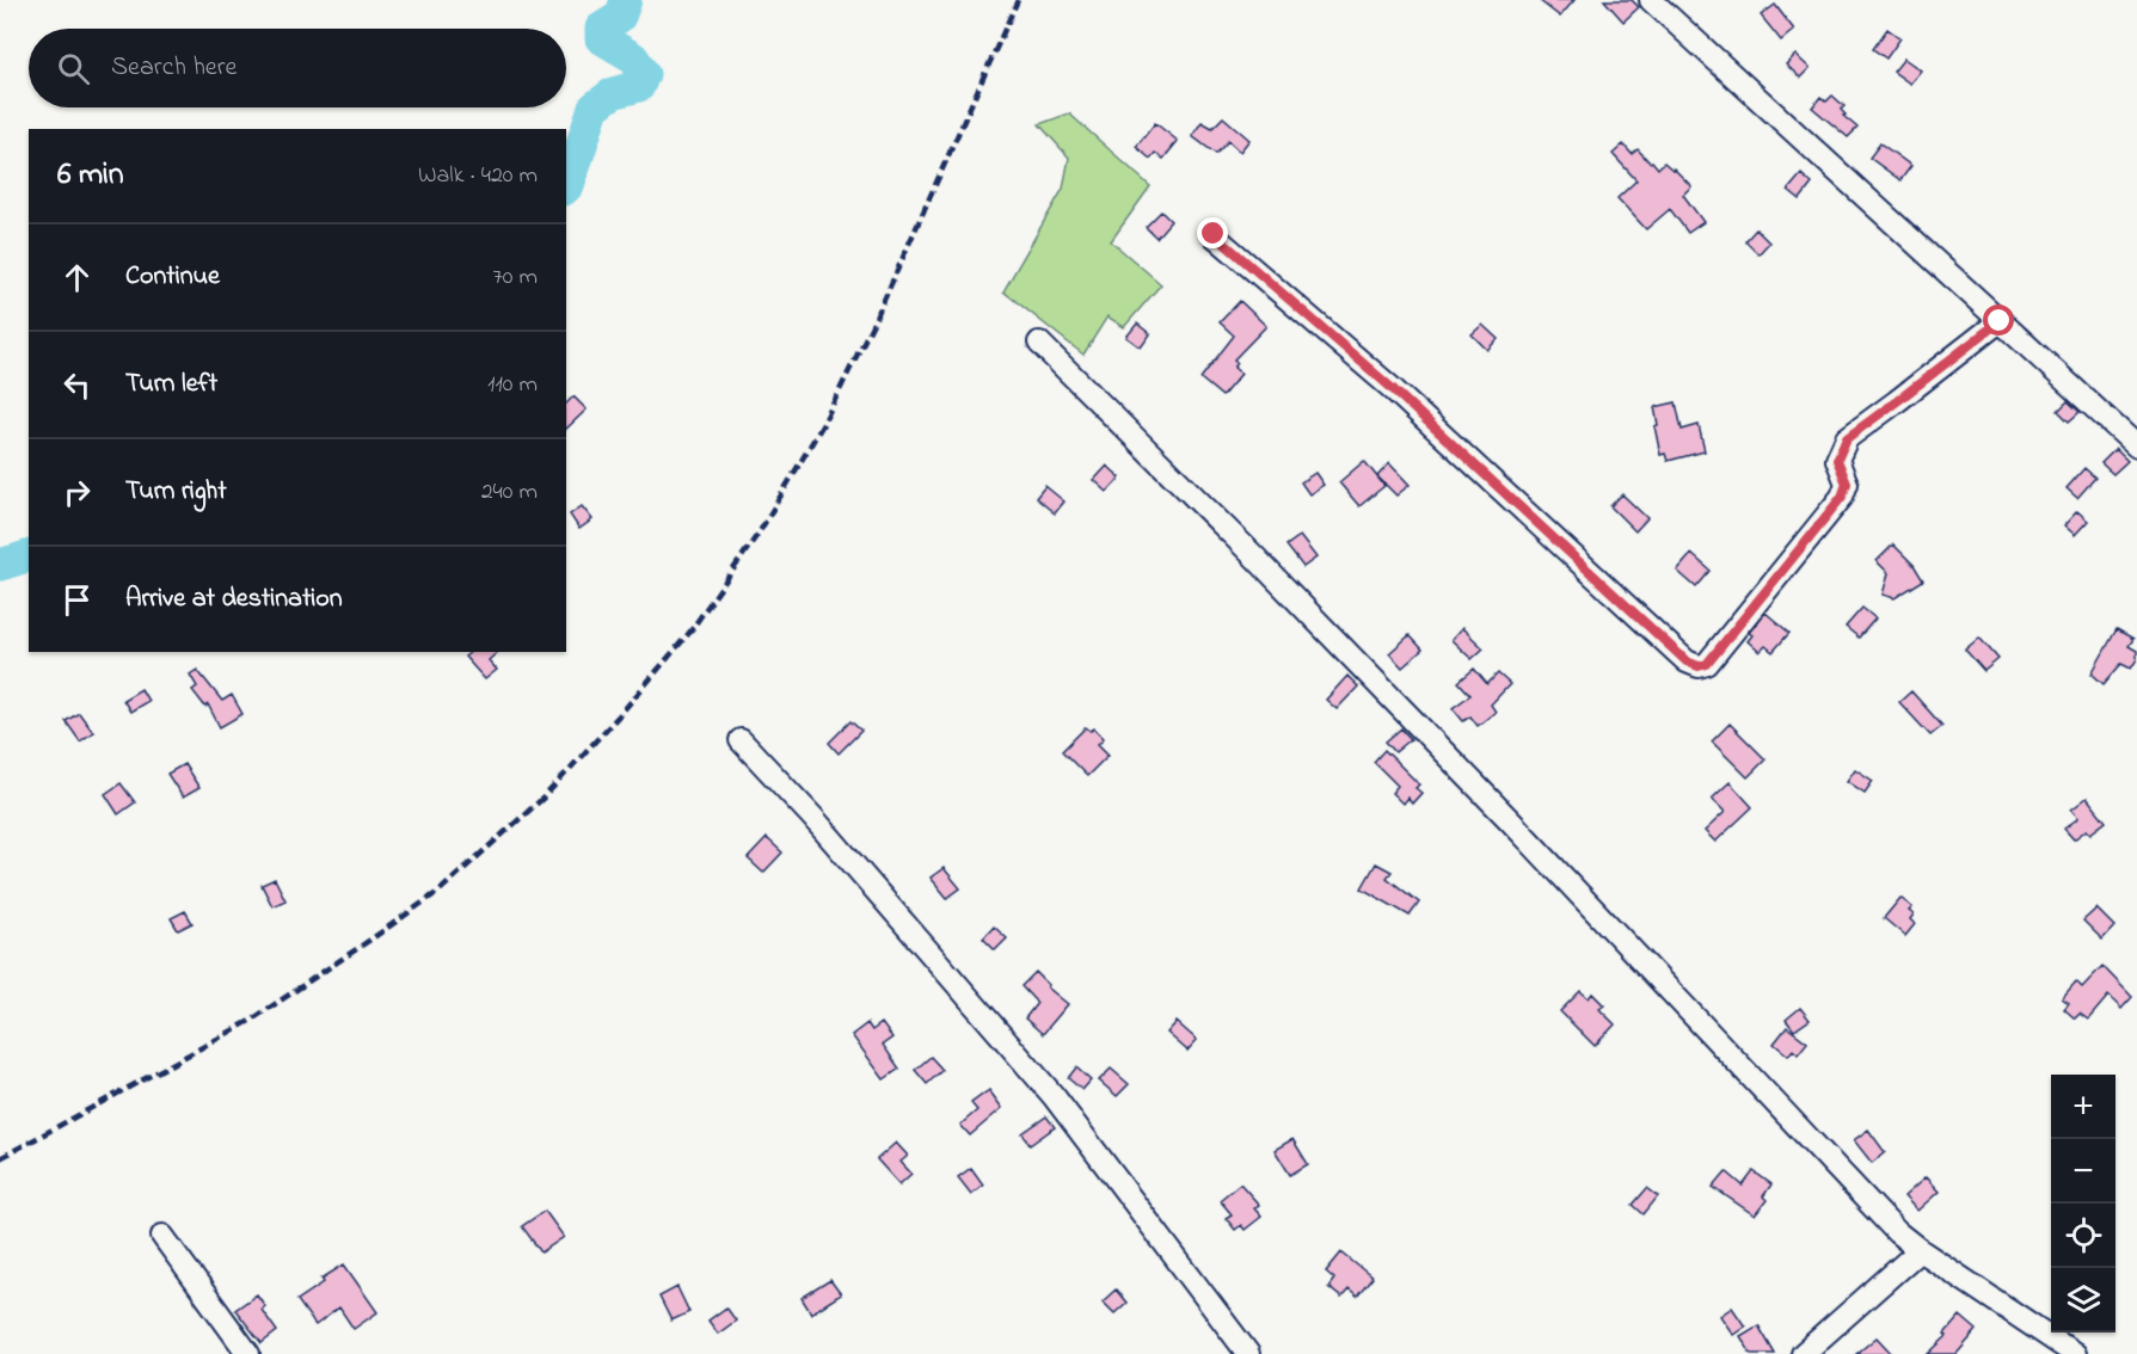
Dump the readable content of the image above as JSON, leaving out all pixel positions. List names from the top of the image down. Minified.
{"page":{"search":"Search here","heading":["6 min","Walk · 420 m"],"list":[["Continue","70 m"],["Turn left","110 m"],["Turn right","240 m"],"Arrive at destination"],"map_buttons":["+","−"]}}
